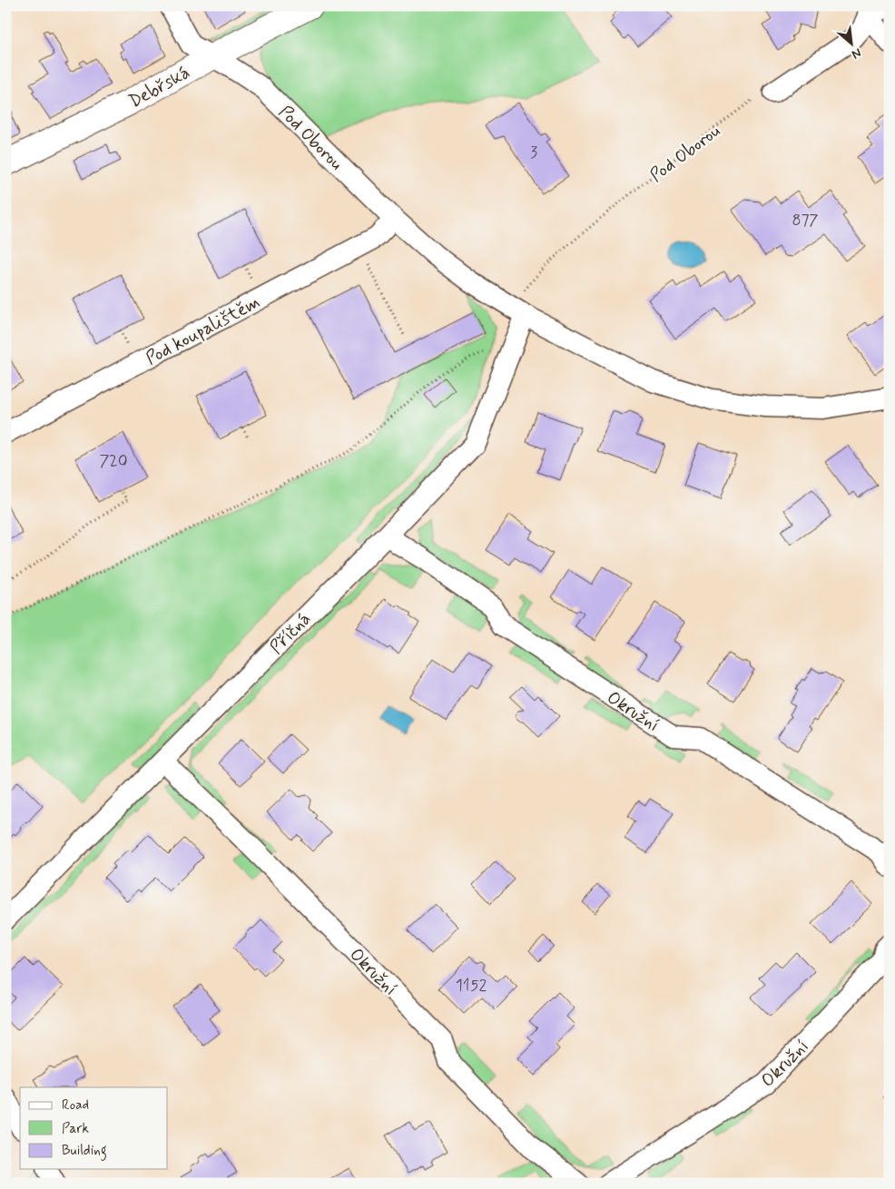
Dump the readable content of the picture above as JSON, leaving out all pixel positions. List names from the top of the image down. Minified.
{"streets":{"main road":["Debřská"],"street":["Pod Oborou","Pod koupalištěm","Příčná","Okružní"]},"crossings":[["Debřská","Pod Oborou"],["Pod Oborou","Pod koupalištěm"],["Pod Oborou","Příčná"],["Příčná","Okružní"]],"house_numbers":["3","877","720","1152"],"legend":["Road","Park","Building"],"north":"bottom right"}
